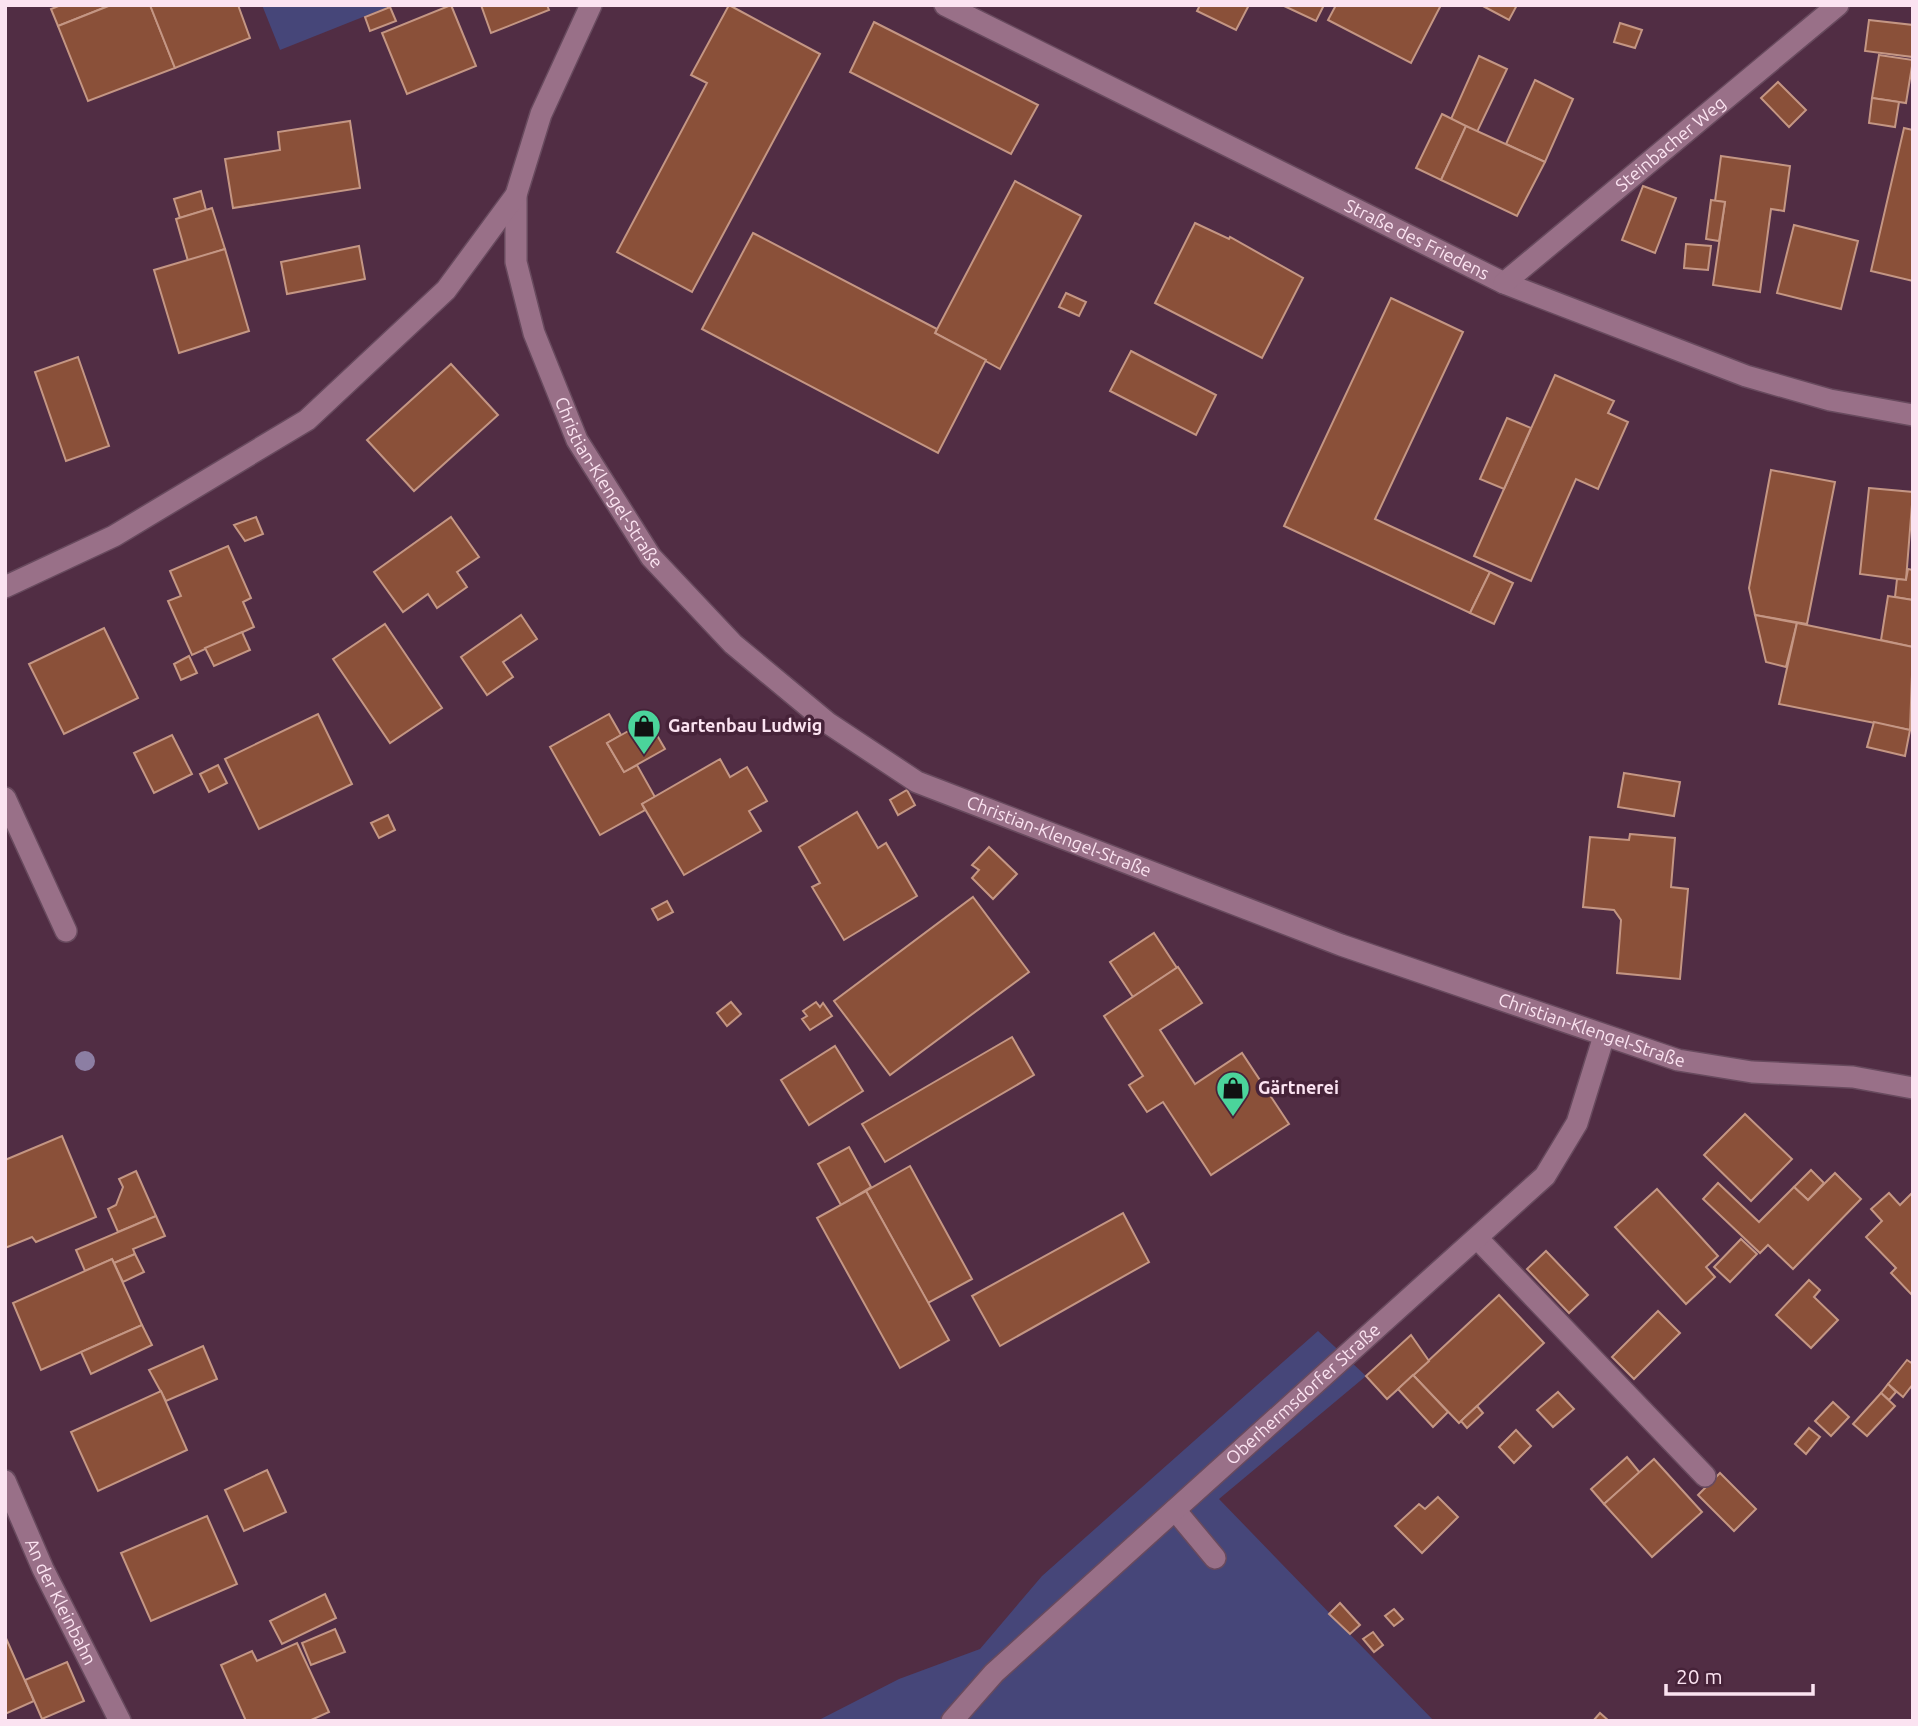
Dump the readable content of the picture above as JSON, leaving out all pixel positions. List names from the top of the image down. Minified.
{"streets":{"street":["Steinbacher Weg","Straße des Friedens","Christian-Klengel-Straße","Oberhermsdorfer Straße","An der Kleinbahn"]},"crossings":[["Steinbacher Weg","Straße des Friedens"],["Christian-Klengel-Straße","Oberhermsdorfer Straße"]],"places":{"shop":["Gartenbau Ludwig","Gärtnerei"]},"scale_bar":"20 m"}
